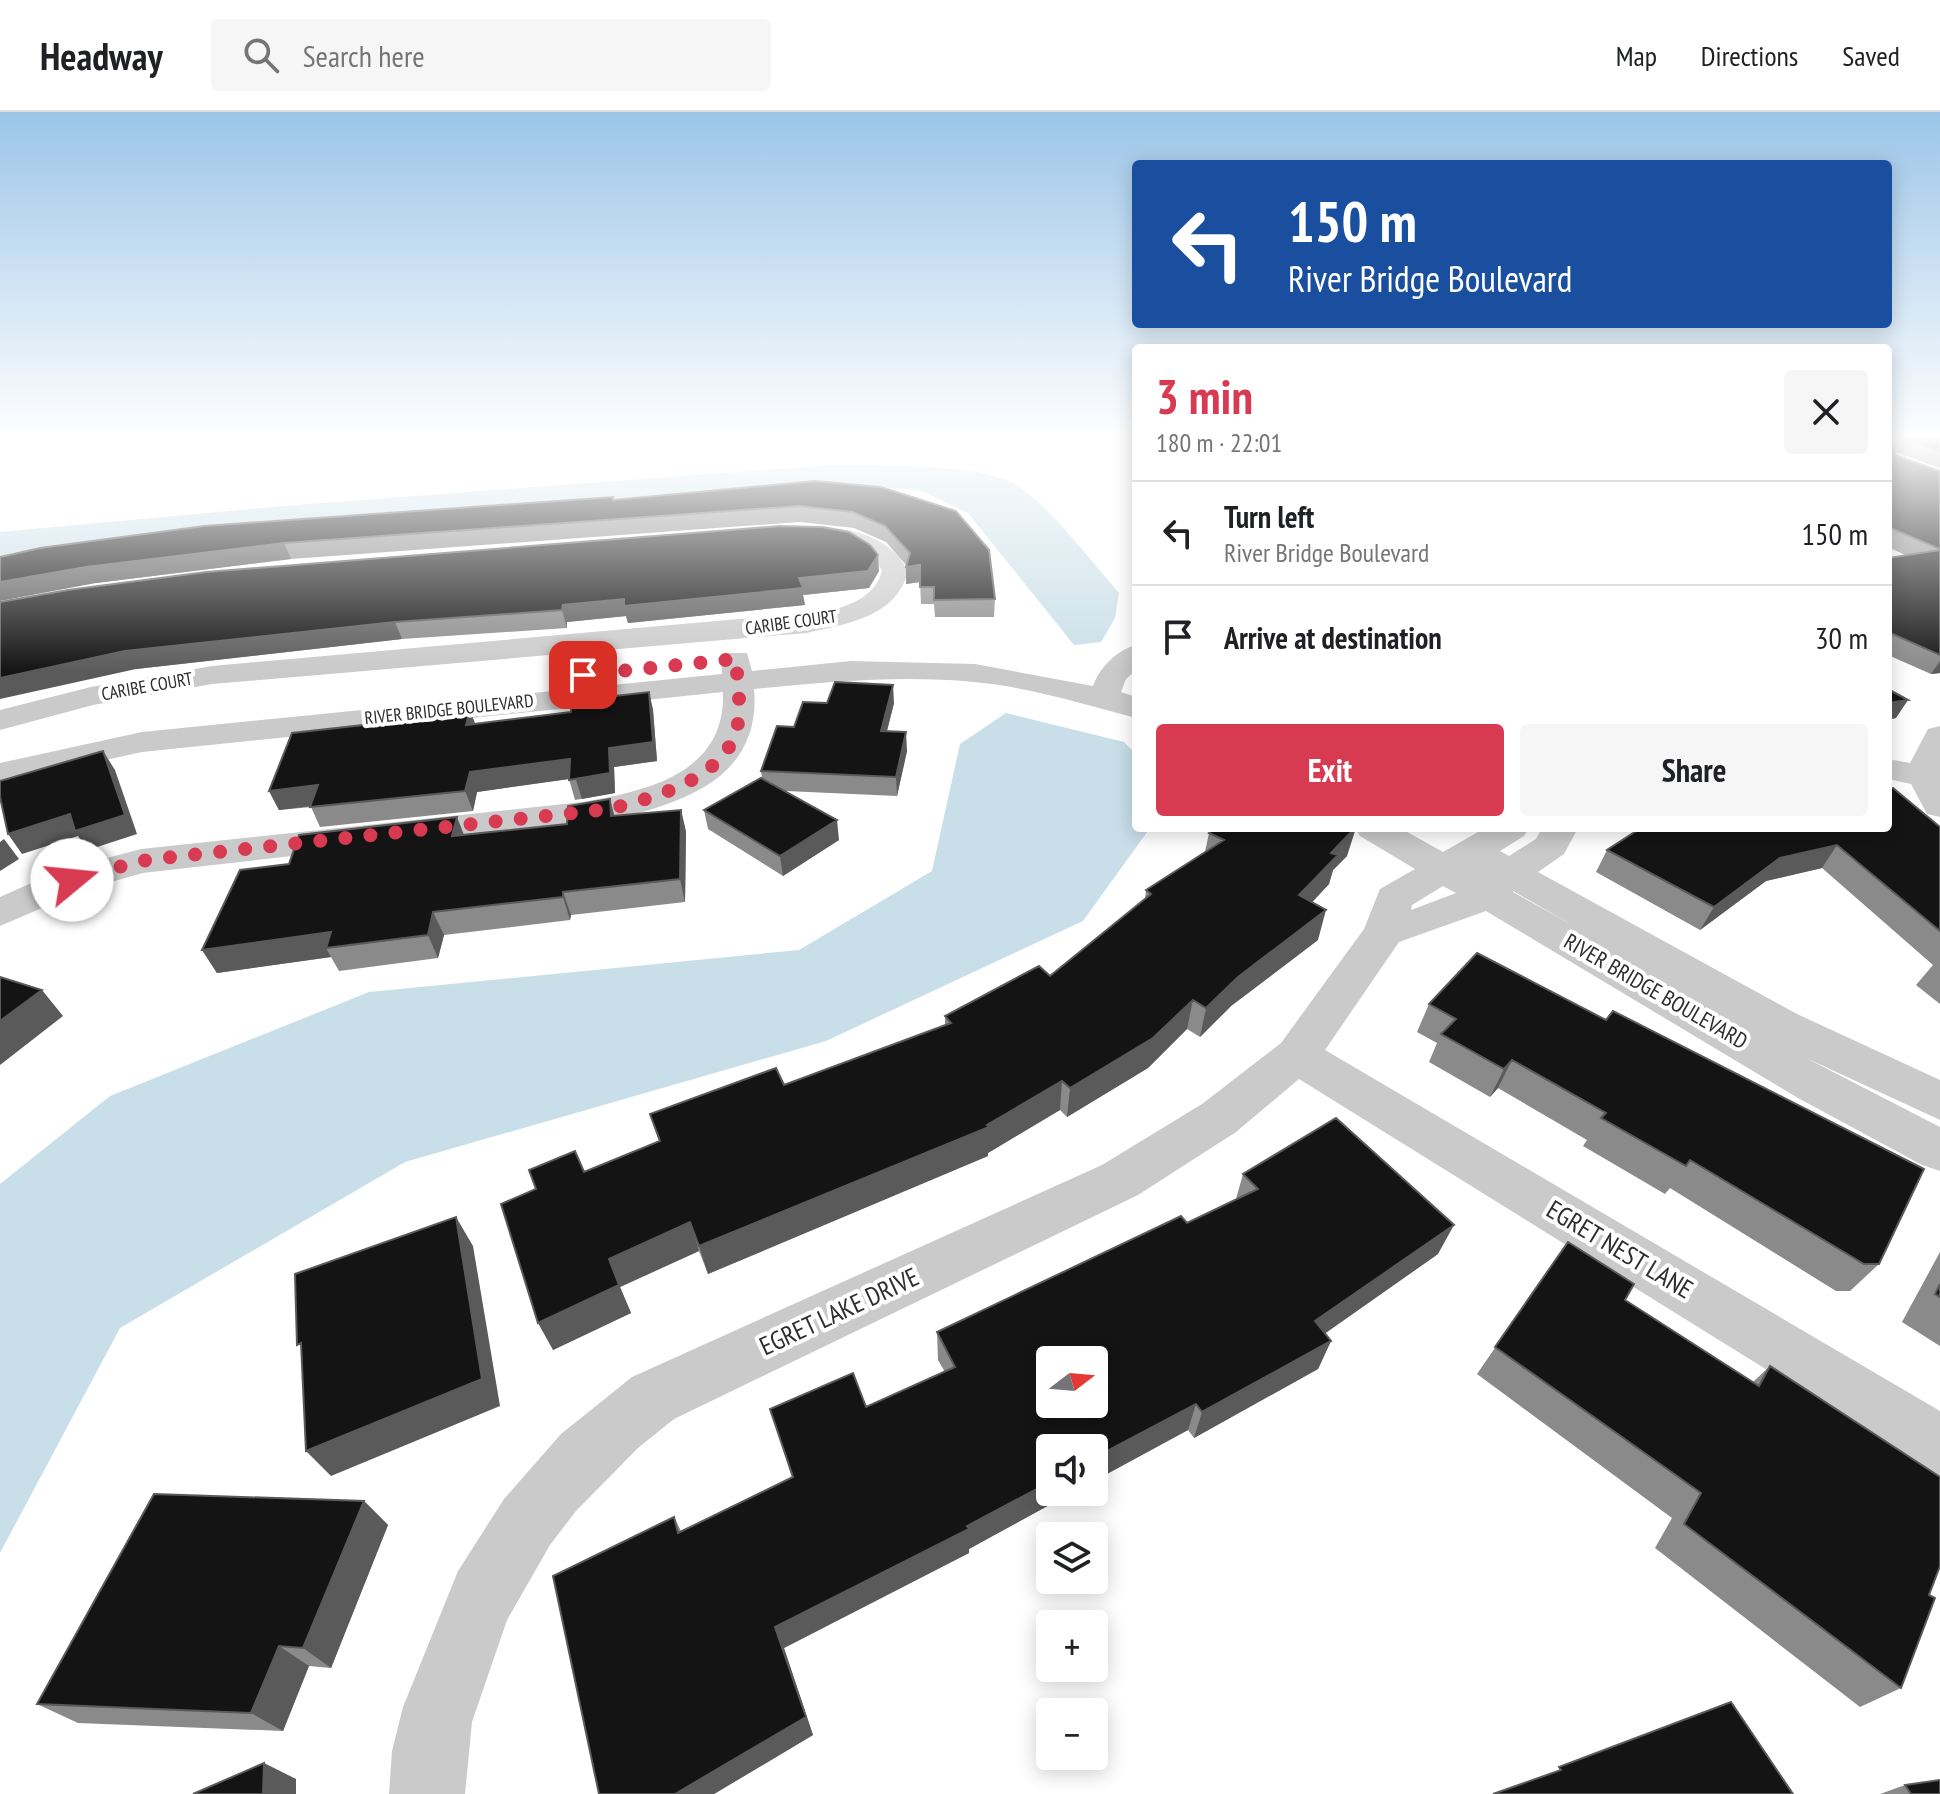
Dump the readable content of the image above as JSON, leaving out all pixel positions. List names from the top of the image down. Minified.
{"streets":{"street":["CARIBE COURT","RIVER BRIDGE BOULEVARD","EGRET NEST LANE","EGRET LAKE DRIVE"]},"crossings":[["RIVER BRIDGE BOULEVARD","EGRET LAKE DRIVE"],["EGRET NEST LANE","EGRET LAKE DRIVE"]],"north":"right","page":{"header":"Headway","search":"Search here","nav":["Map","Directions","Saved"],"turn":["150 m","River Bridge Boulevard"],"heading":["3 min","180 m · 22:01"],"list":[{"name":"Turn left","note":"River Bridge Boulevard","value":"150 m"},{"name":"Arrive at destination","value":"30 m"}],"buttons":["Exit","Share"],"map_buttons":["+","−"]}}
